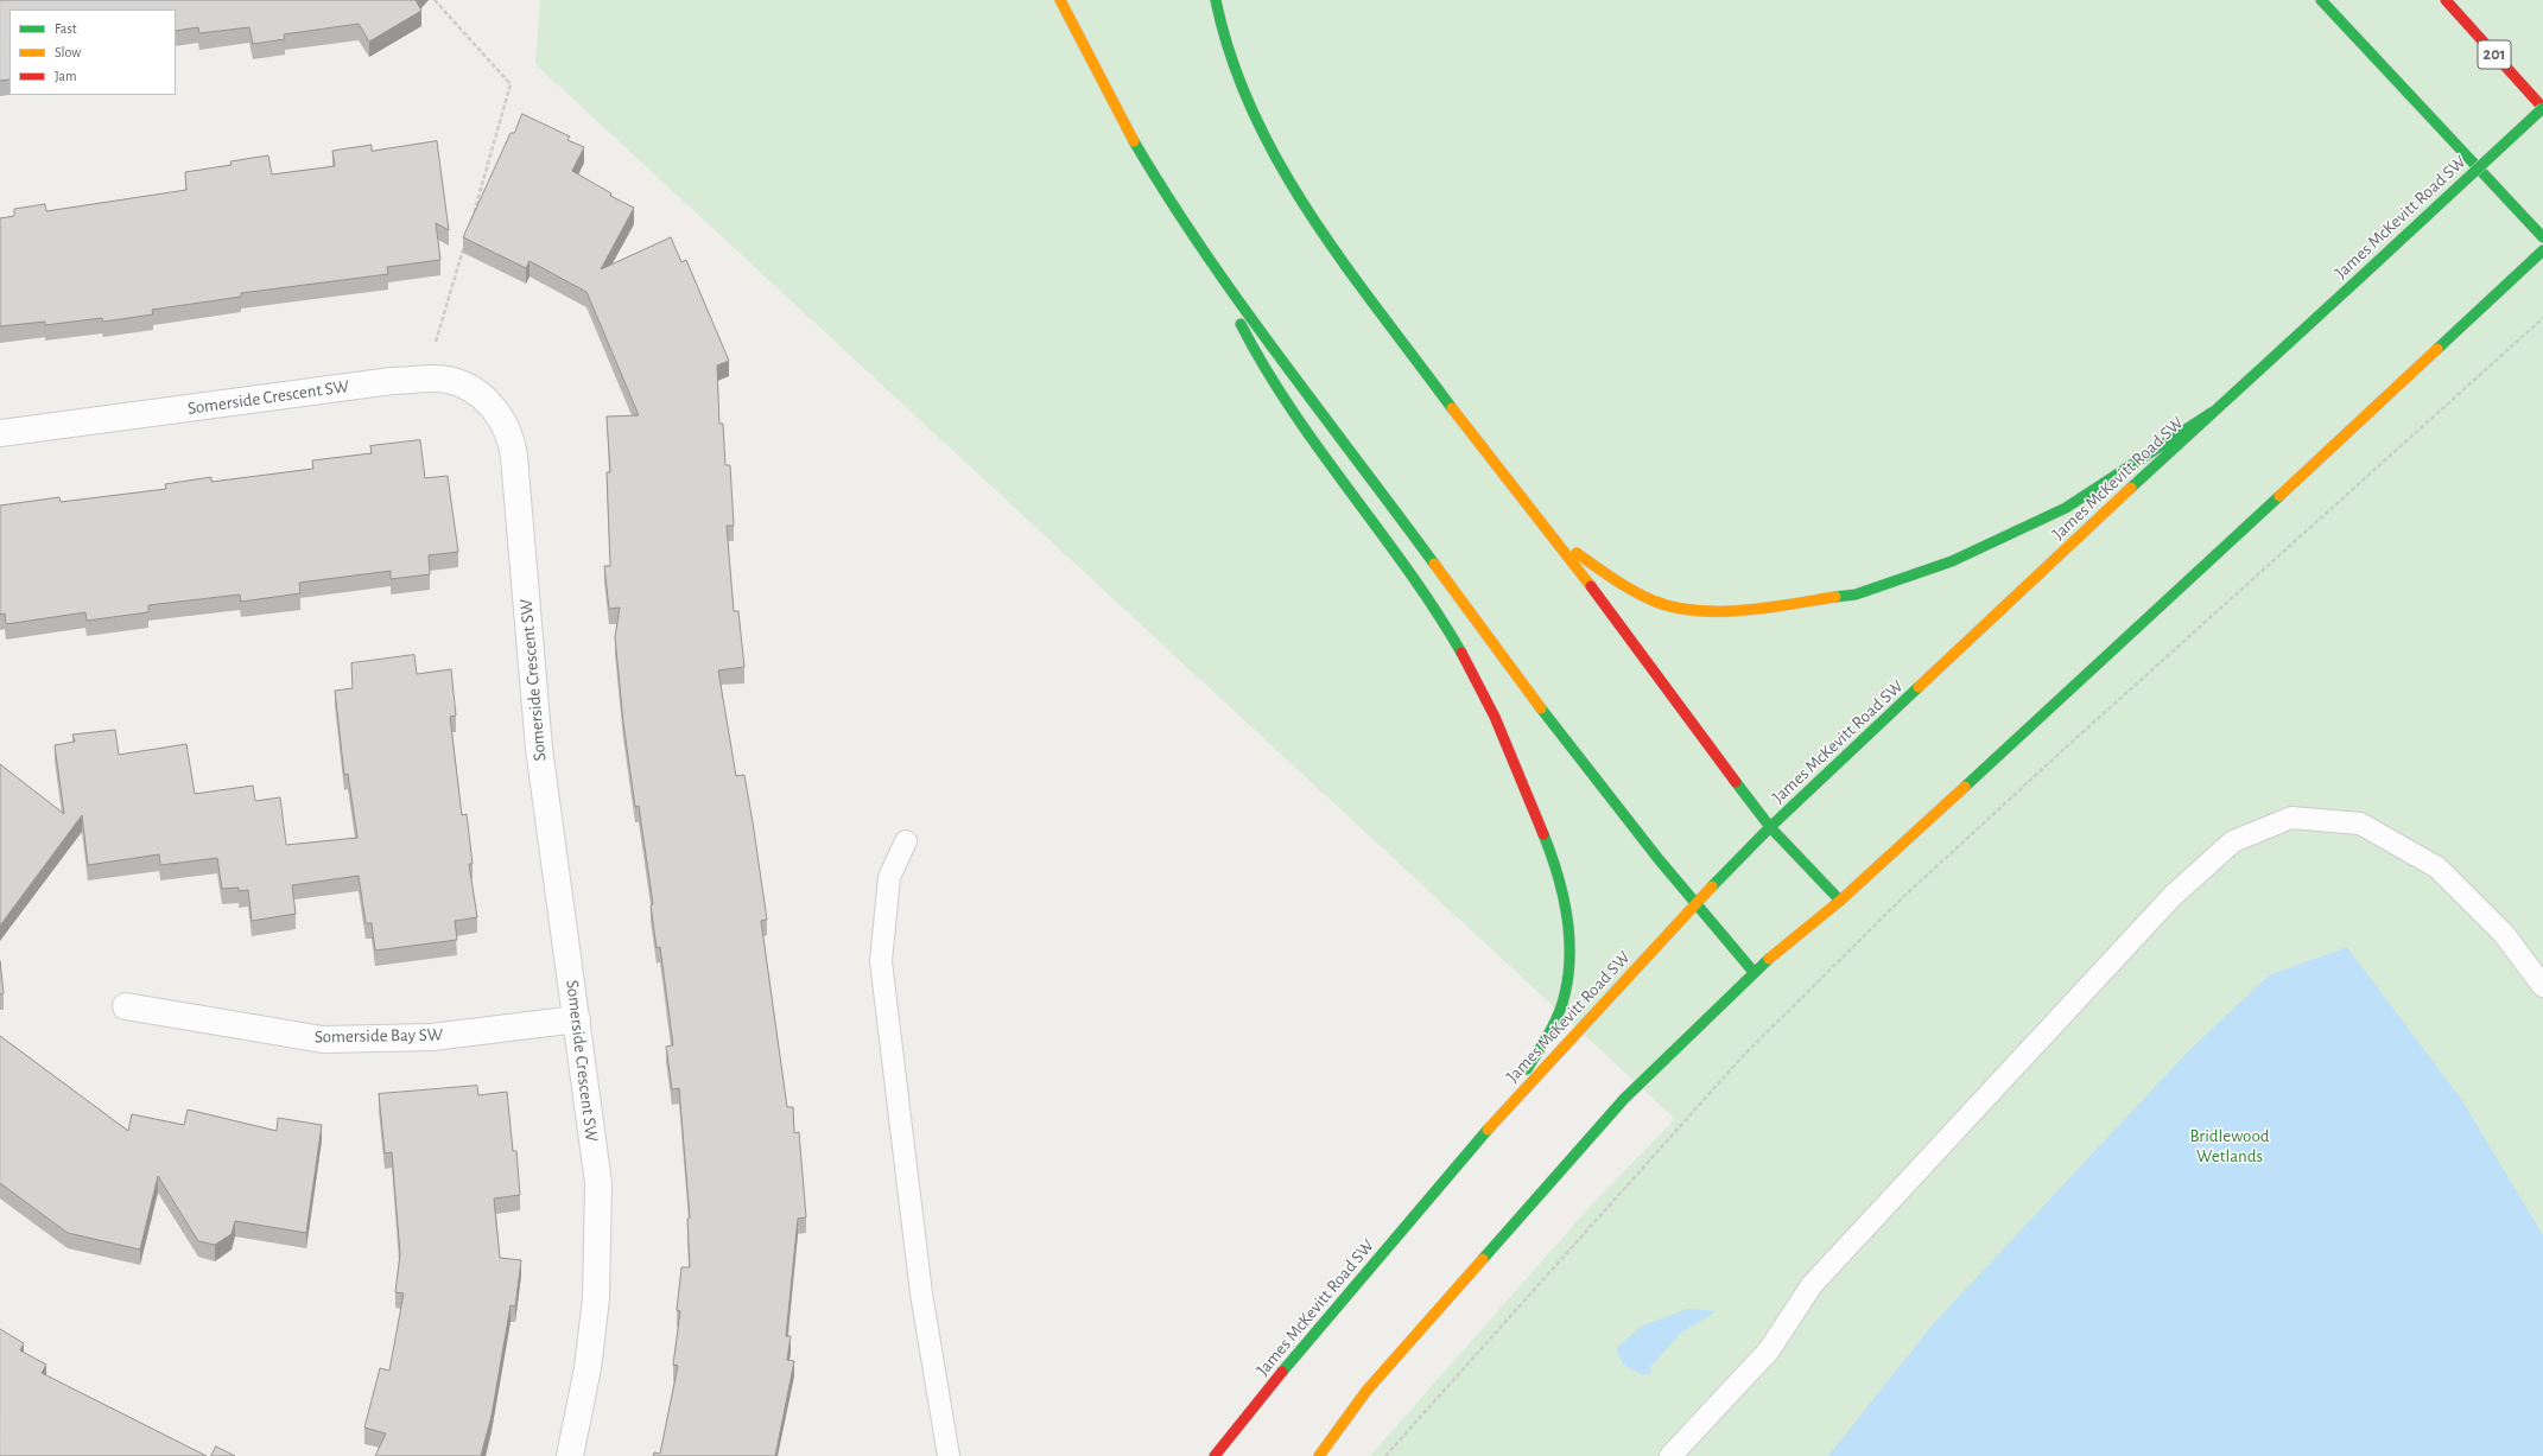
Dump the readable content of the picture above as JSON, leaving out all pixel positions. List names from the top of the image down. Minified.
{"streets":{"main road":["201","James McKevitt Road SW"],"street":["Somerside Crescent SW","Somerside Bay SW"]},"crossings":[["201","James McKevitt Road SW"],["Somerside Crescent SW","Somerside Bay SW"]],"parks":["Bridlewood Wetlands"],"legend":["Fast","Slow","Jam"]}
